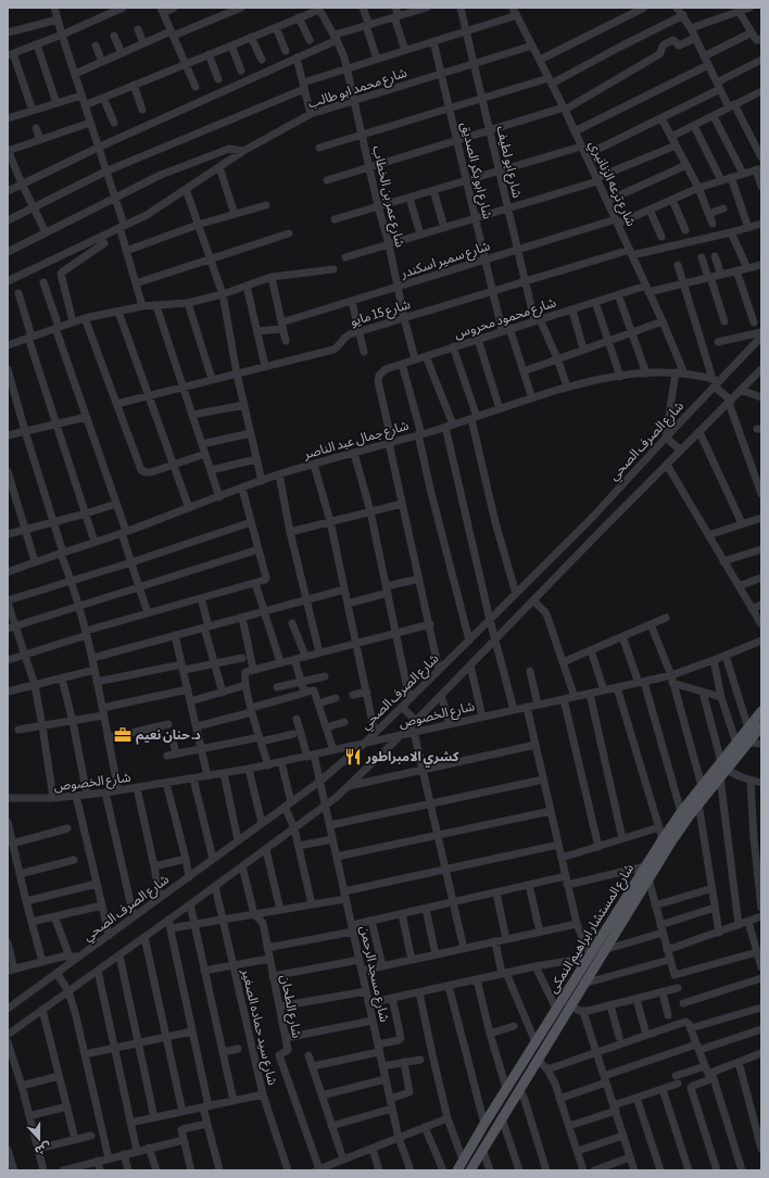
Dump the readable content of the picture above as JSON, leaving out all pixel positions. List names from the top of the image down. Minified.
{"streets":{"main road":["شارع المستشار ابراهيم النمكى"],"street":["شارع محمد ابو طالب","شارع ابو لطيف","شارع ابو بكر الصديق","شارع ترعه الزنانيري","شارع عمر بن الخطاب","شارع سمير اسكندر","شارع 15 مايو","شارع محمود محروس","شارع جمال عبد الناصر","شارع الصرف الصحي","شارع الخصوص","شارع مسجد الرحمن","شارع الطحان","شارع سيد حماده الصغير"]},"crossings":[["شارع محمد ابو طالب","شارع ابو لطيف"],["شارع محمد ابو طالب","شارع ابو بكر الصديق"],["شارع محمد ابو طالب","شارع ترعه الزنانيري"],["شارع محمد ابو طالب","شارع عمر بن الخطاب"],["شارع ابو لطيف","شارع سمير اسكندر"],["شارع ابو لطيف","شارع 15 مايو"],["شارع ابو لطيف","شارع محمود محروس"],["شارع ابو لطيف","شارع جمال عبد الناصر"],["شارع ابو بكر الصديق","شارع سمير اسكندر"],["شارع ابو بكر الصديق","شارع 15 مايو"],["شارع ابو بكر الصديق","شارع محمود محروس"],["شارع ابو بكر الصديق","شارع جمال عبد الناصر"],["شارع ترعه الزنانيري","شارع سمير اسكندر"],["شارع ترعه الزنانيري","شارع 15 مايو"],["شارع ترعه الزنانيري","شارع محمود محروس"],["شارع ترعه الزنانيري","شارع جمال عبد الناصر"],["شارع عمر بن الخطاب","شارع سمير اسكندر"],["شارع عمر بن الخطاب","شارع 15 مايو"],["شارع عمر بن الخطاب","شارع محمود محروس"],["شارع محمود محروس","شارع جمال عبد الناصر"],["شارع جمال عبد الناصر","شارع الصرف الصحي"],["شارع الصرف الصحي","شارع الخصوص"],["شارع الصرف الصحي","شارع مسجد الرحمن"],["شارع الخصوص","شارع مسجد الرحمن"]],"places":{"office":["د. حنان نعيم"],"restaurant":["كشري الامبراطور"]},"north":"bottom"}
